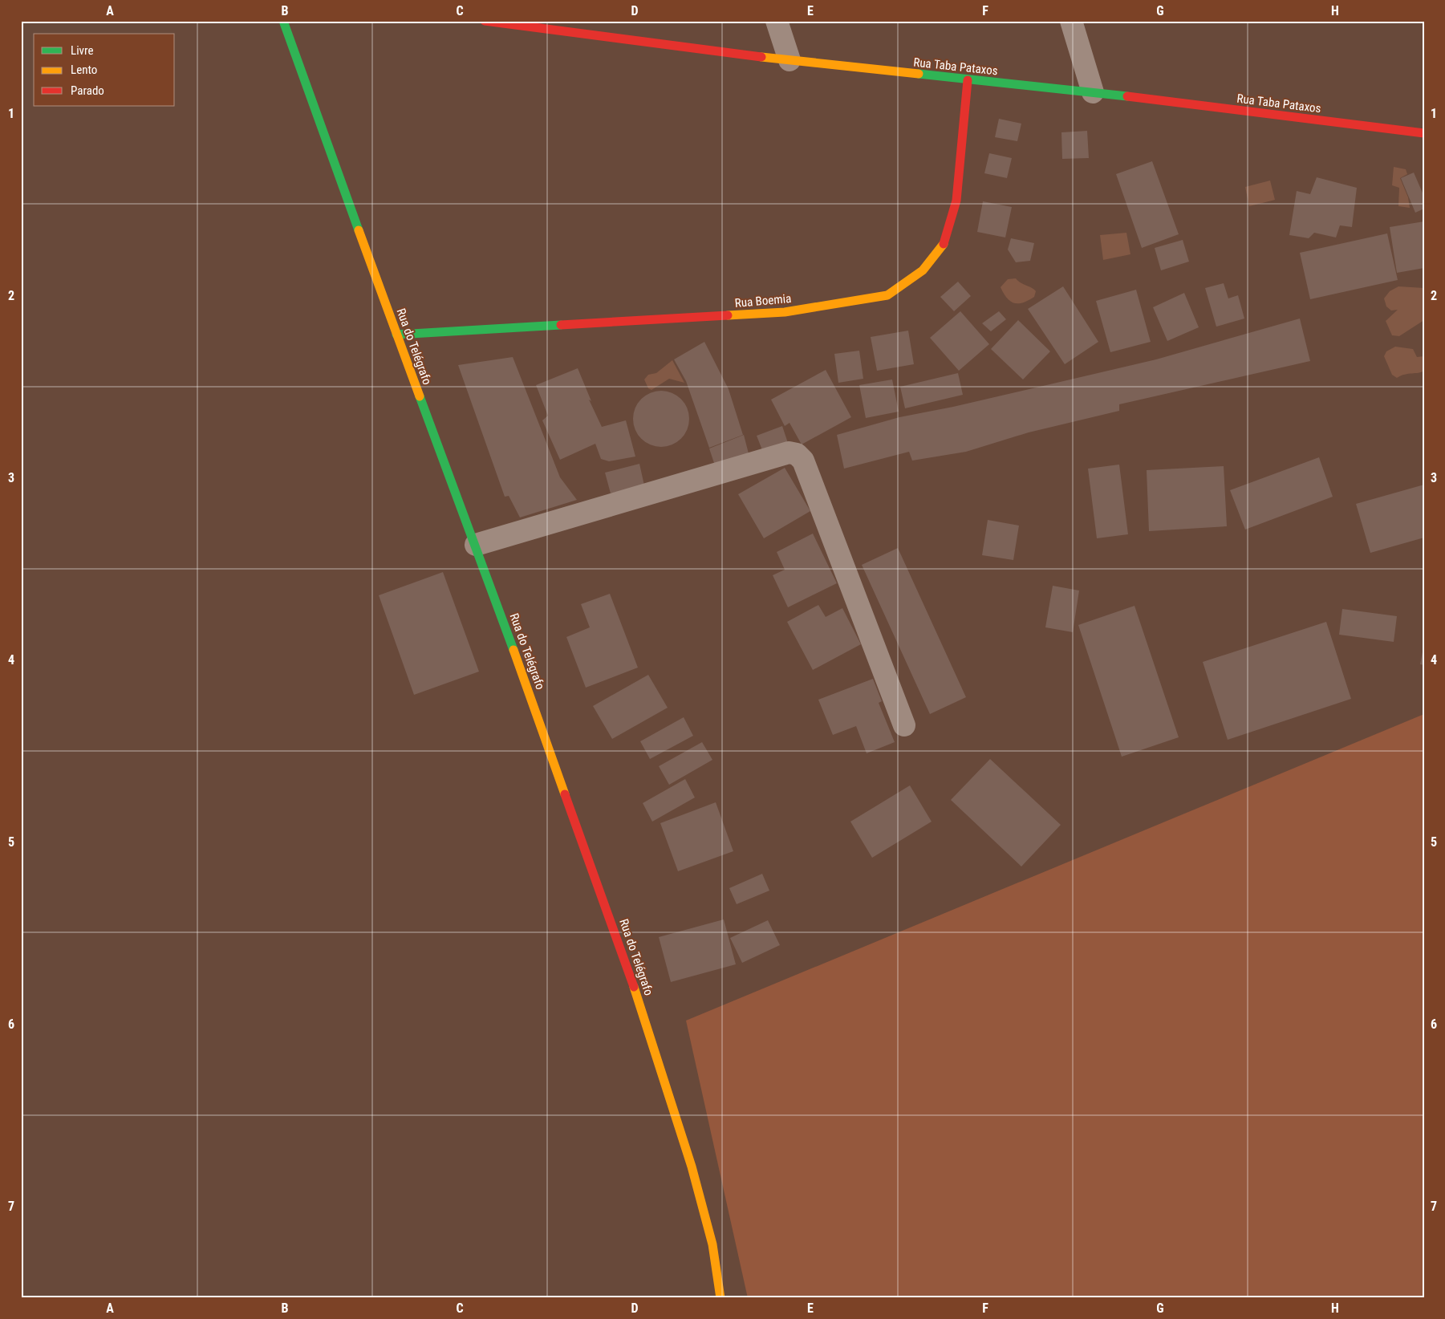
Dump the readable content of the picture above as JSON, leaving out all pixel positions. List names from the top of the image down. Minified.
{"streets":{"street":["Rua Taba Pataxos","Rua Boemia","Rua do Telégrafo"]},"crossings":[["Rua Taba Pataxos","Rua Boemia"],["Rua Boemia","Rua do Telégrafo"]],"legend":["Livre","Lento","Parado"],"grid":{"columns":["A","B","C","D","E","F","G","H"],"rows":["1","2","3","4","5","6","7"]}}
